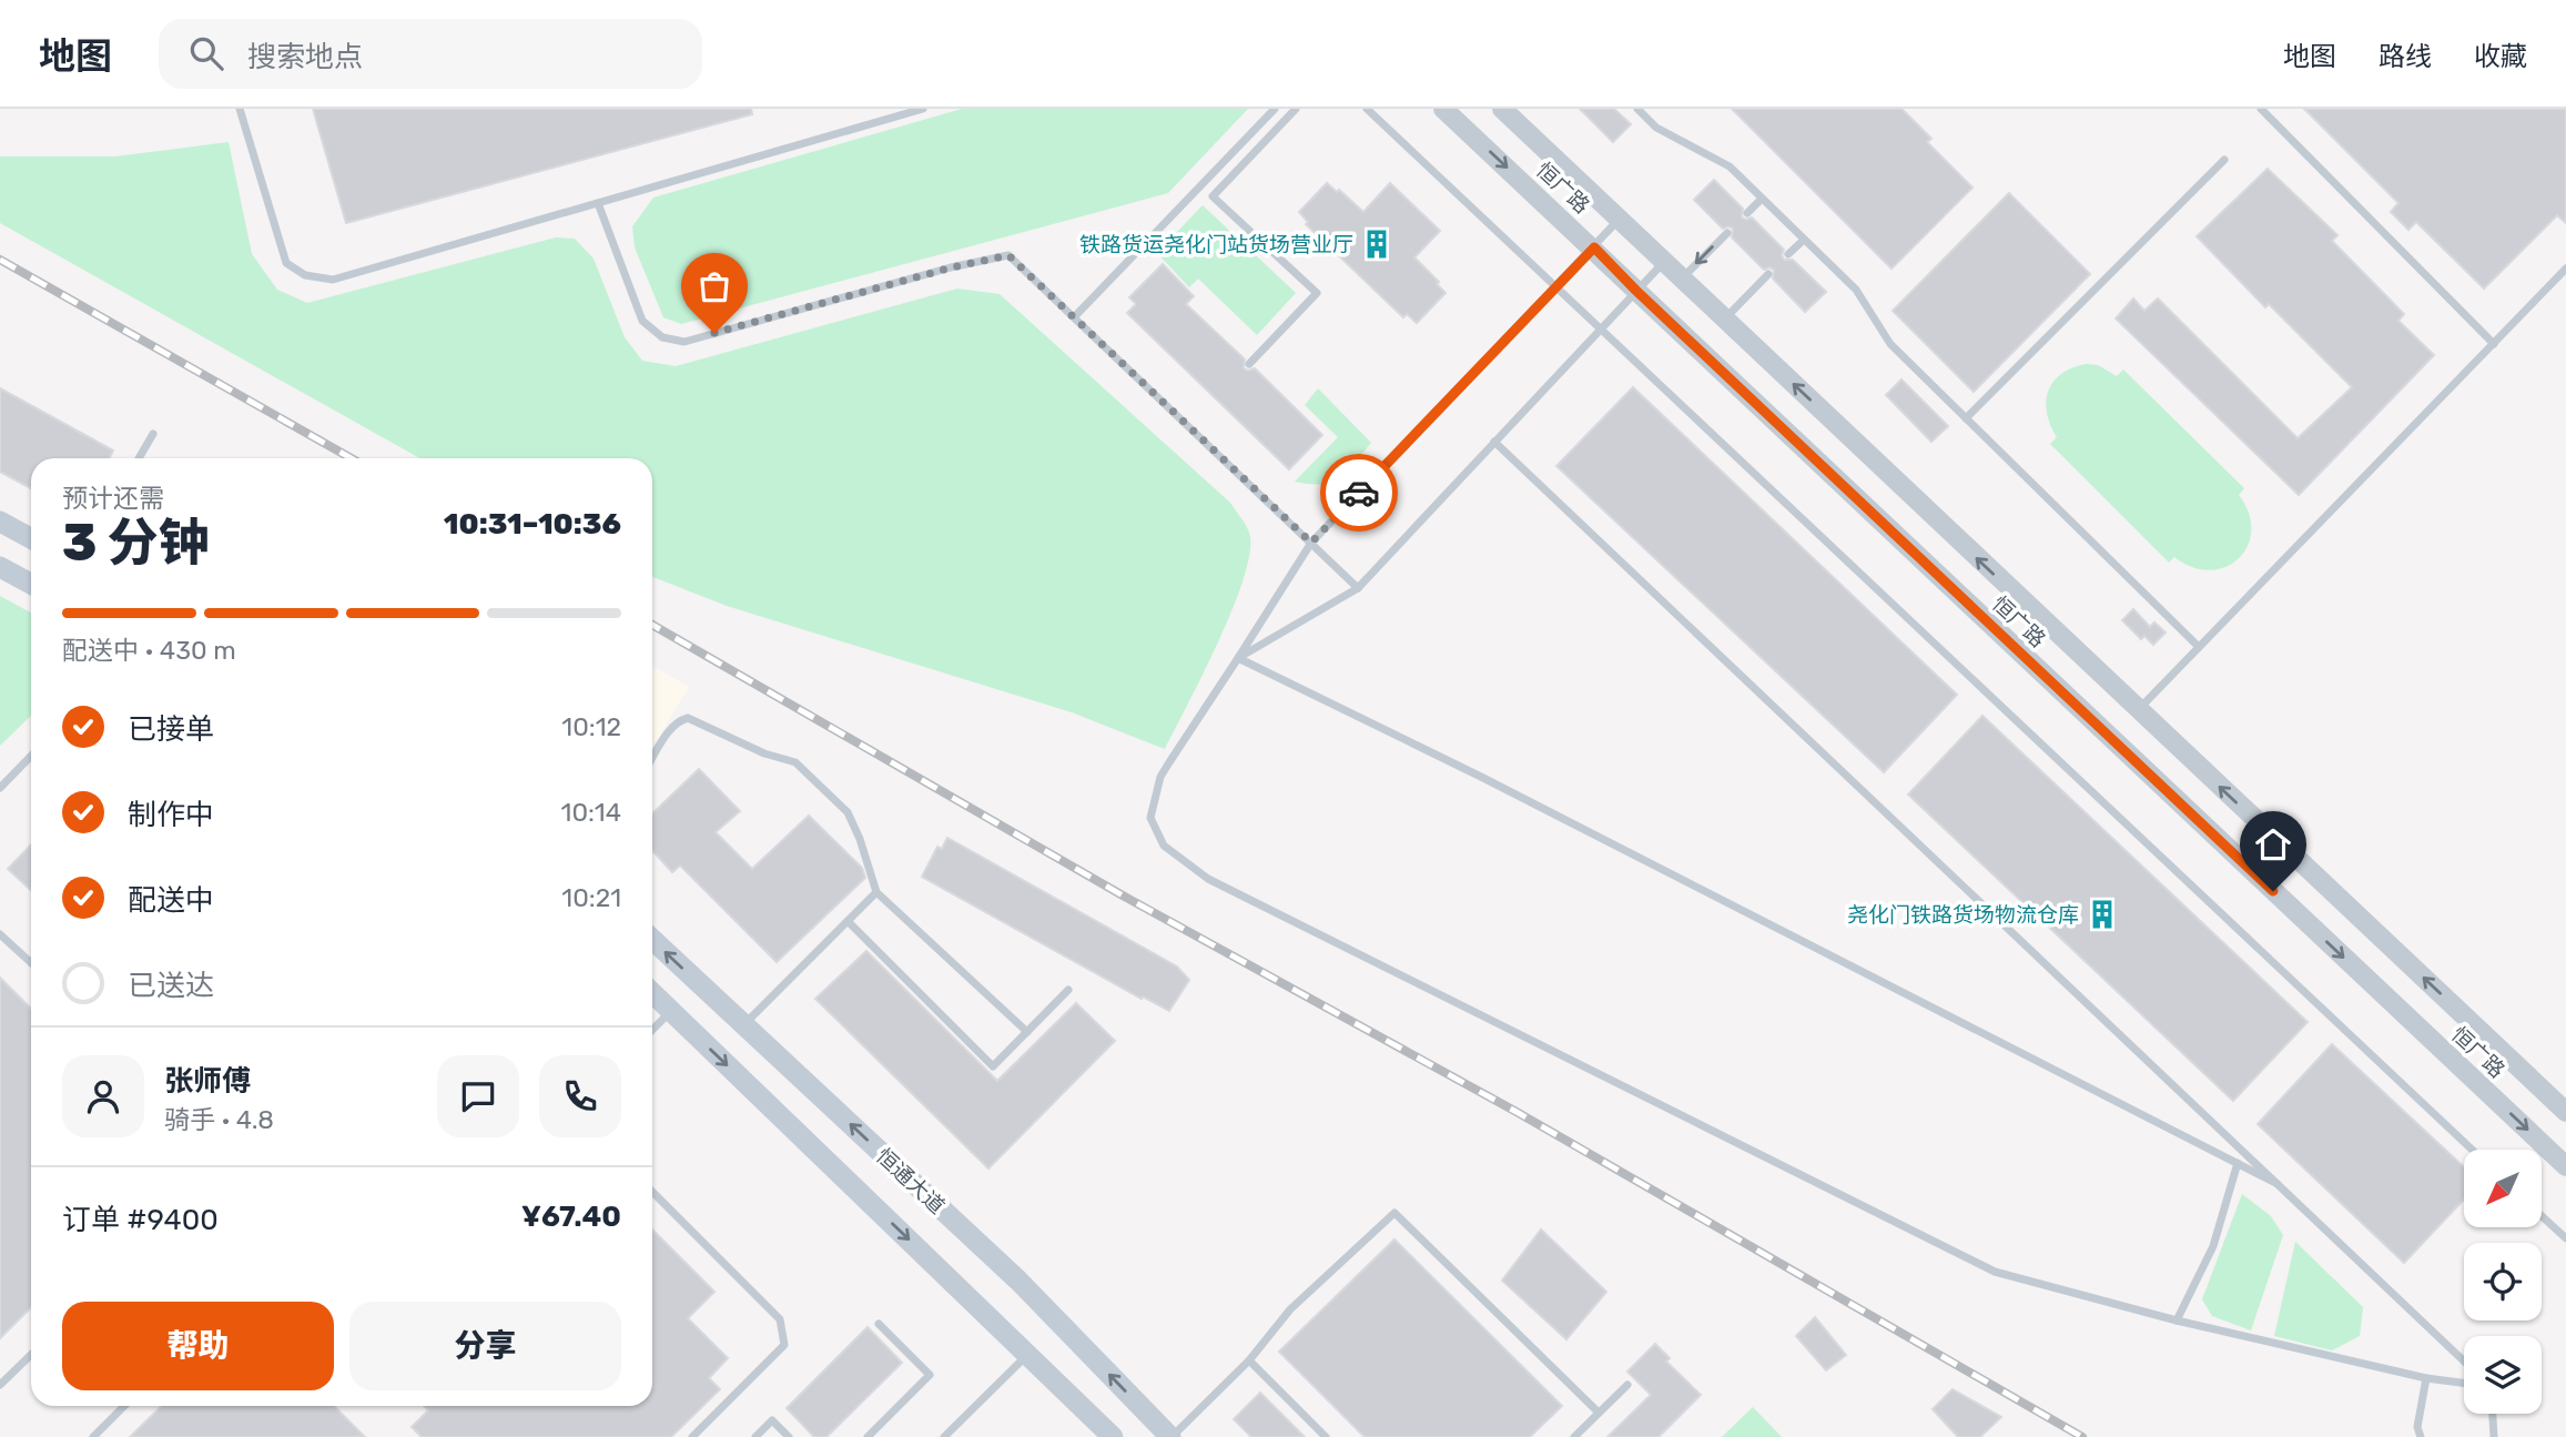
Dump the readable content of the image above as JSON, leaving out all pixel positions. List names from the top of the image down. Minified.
{"streets":{"main road":["恒通大道"],"street":["恒广路"]},"places":{"building":["铁路货运尧化门站货场营业厅","尧化门铁路货场物流仓库"]},"north":"bottom left","page":{"header":"地图","search":"搜索地点","nav":["地图","路线","收藏"],"heading":["3 分钟","预计还需","10:31–10:36"],"panel":["张师傅","骑手 · 4.8","订单 #9400","¥67.40"],"bar":"配送中 · 430 m","list":[["已接单","10:12"],["制作中","10:14"],["配送中","10:21"],"已送达"],"buttons":["帮助","分享"]}}
